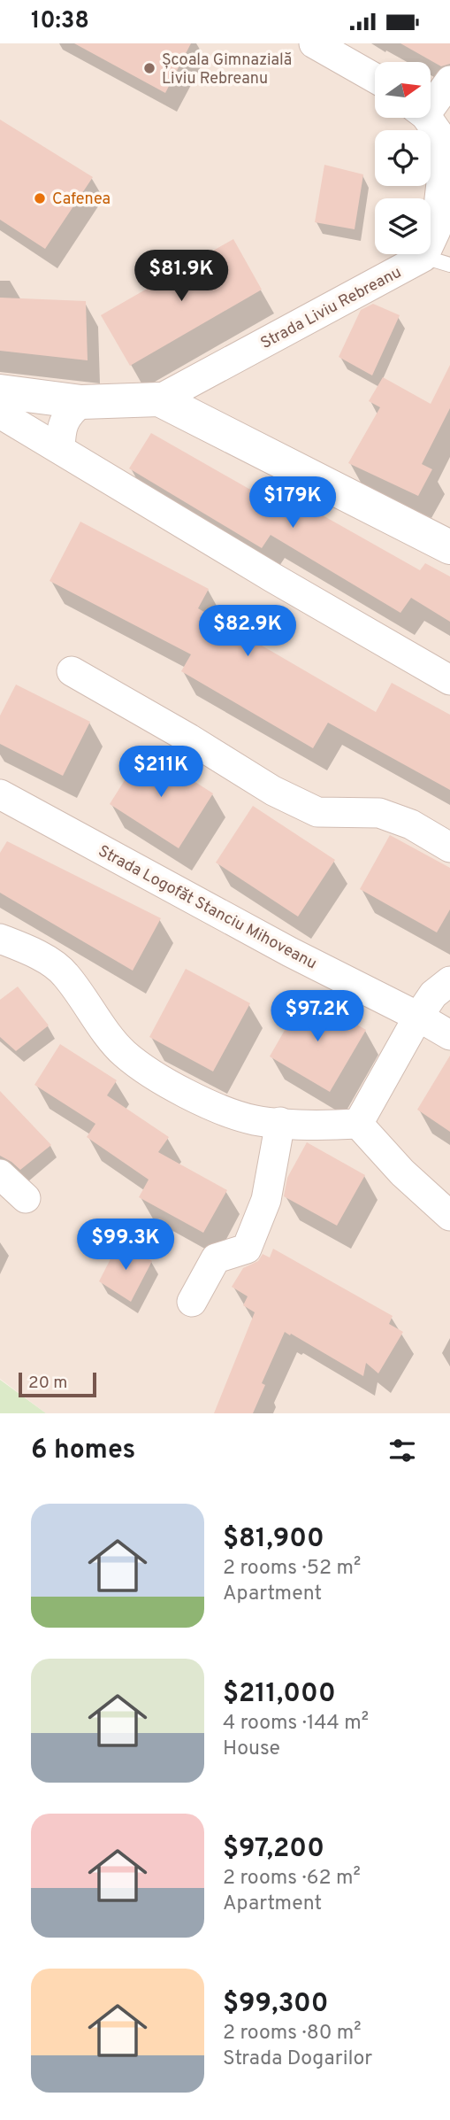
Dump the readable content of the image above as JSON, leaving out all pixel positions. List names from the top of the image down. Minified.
{"streets":{"street":["Strada Liviu Rebreanu","Strada Logofăt Stanciu Mihoveanu"]},"places":["Școala Gimnazială Liviu Rebreanu","Cafenea"],"scale_bar":"20 m","north":"right","page":{"status":"10:38","price":["$81.9K","$179K","$82.9K","$211K","$97.2K","$99.3K"],"scale":"20 m","heading":"6 homes","list":[{"name":"$81,900","note":"2 rooms · 52 m² · Apartment"},{"name":"$211,000","note":"4 rooms · 144 m² · House"},{"name":"$97,200","note":"2 rooms · 62 m² · Apartment"},{"name":"$99,300","note":"2 rooms · 80 m² · Strada Dogarilor"}]}}
